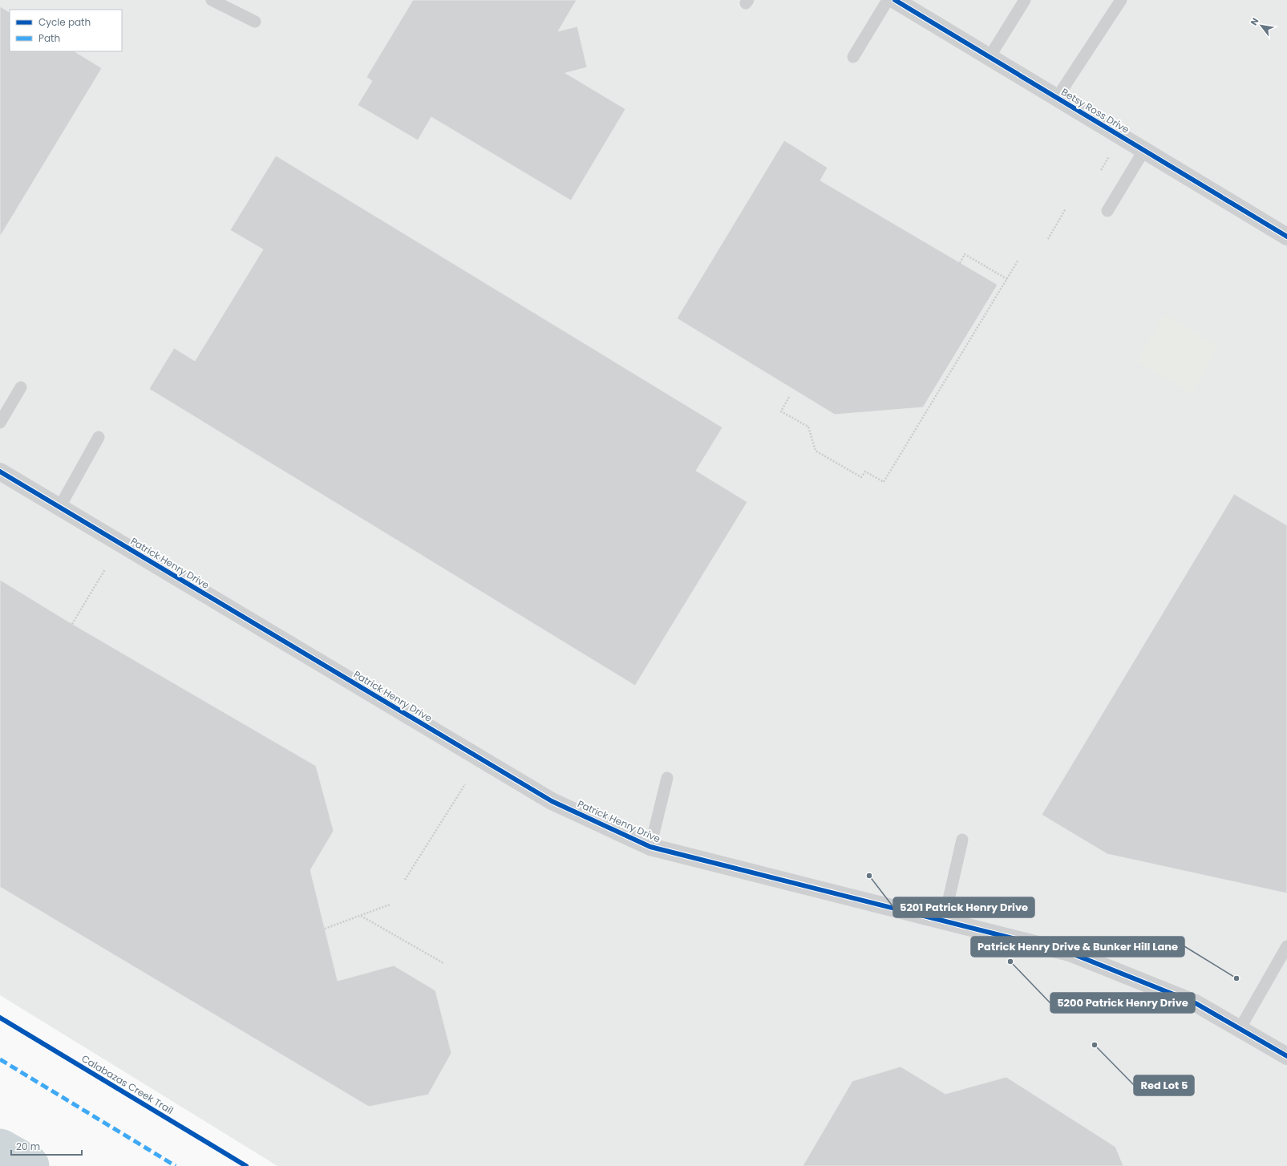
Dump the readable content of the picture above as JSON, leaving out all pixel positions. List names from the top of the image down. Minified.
{"streets":{"street":["Betsy Ross Drive","Patrick Henry Drive"],"cycle path":["Calabazas Creek Trail"]},"places":["5201 Patrick Henry Drive","5200 Patrick Henry Drive","Patrick Henry Drive & Bunker Hill Lane","Red Lot 5"],"legend":["Cycle path","Path"],"scale_bar":"20 m","north":"top left"}
